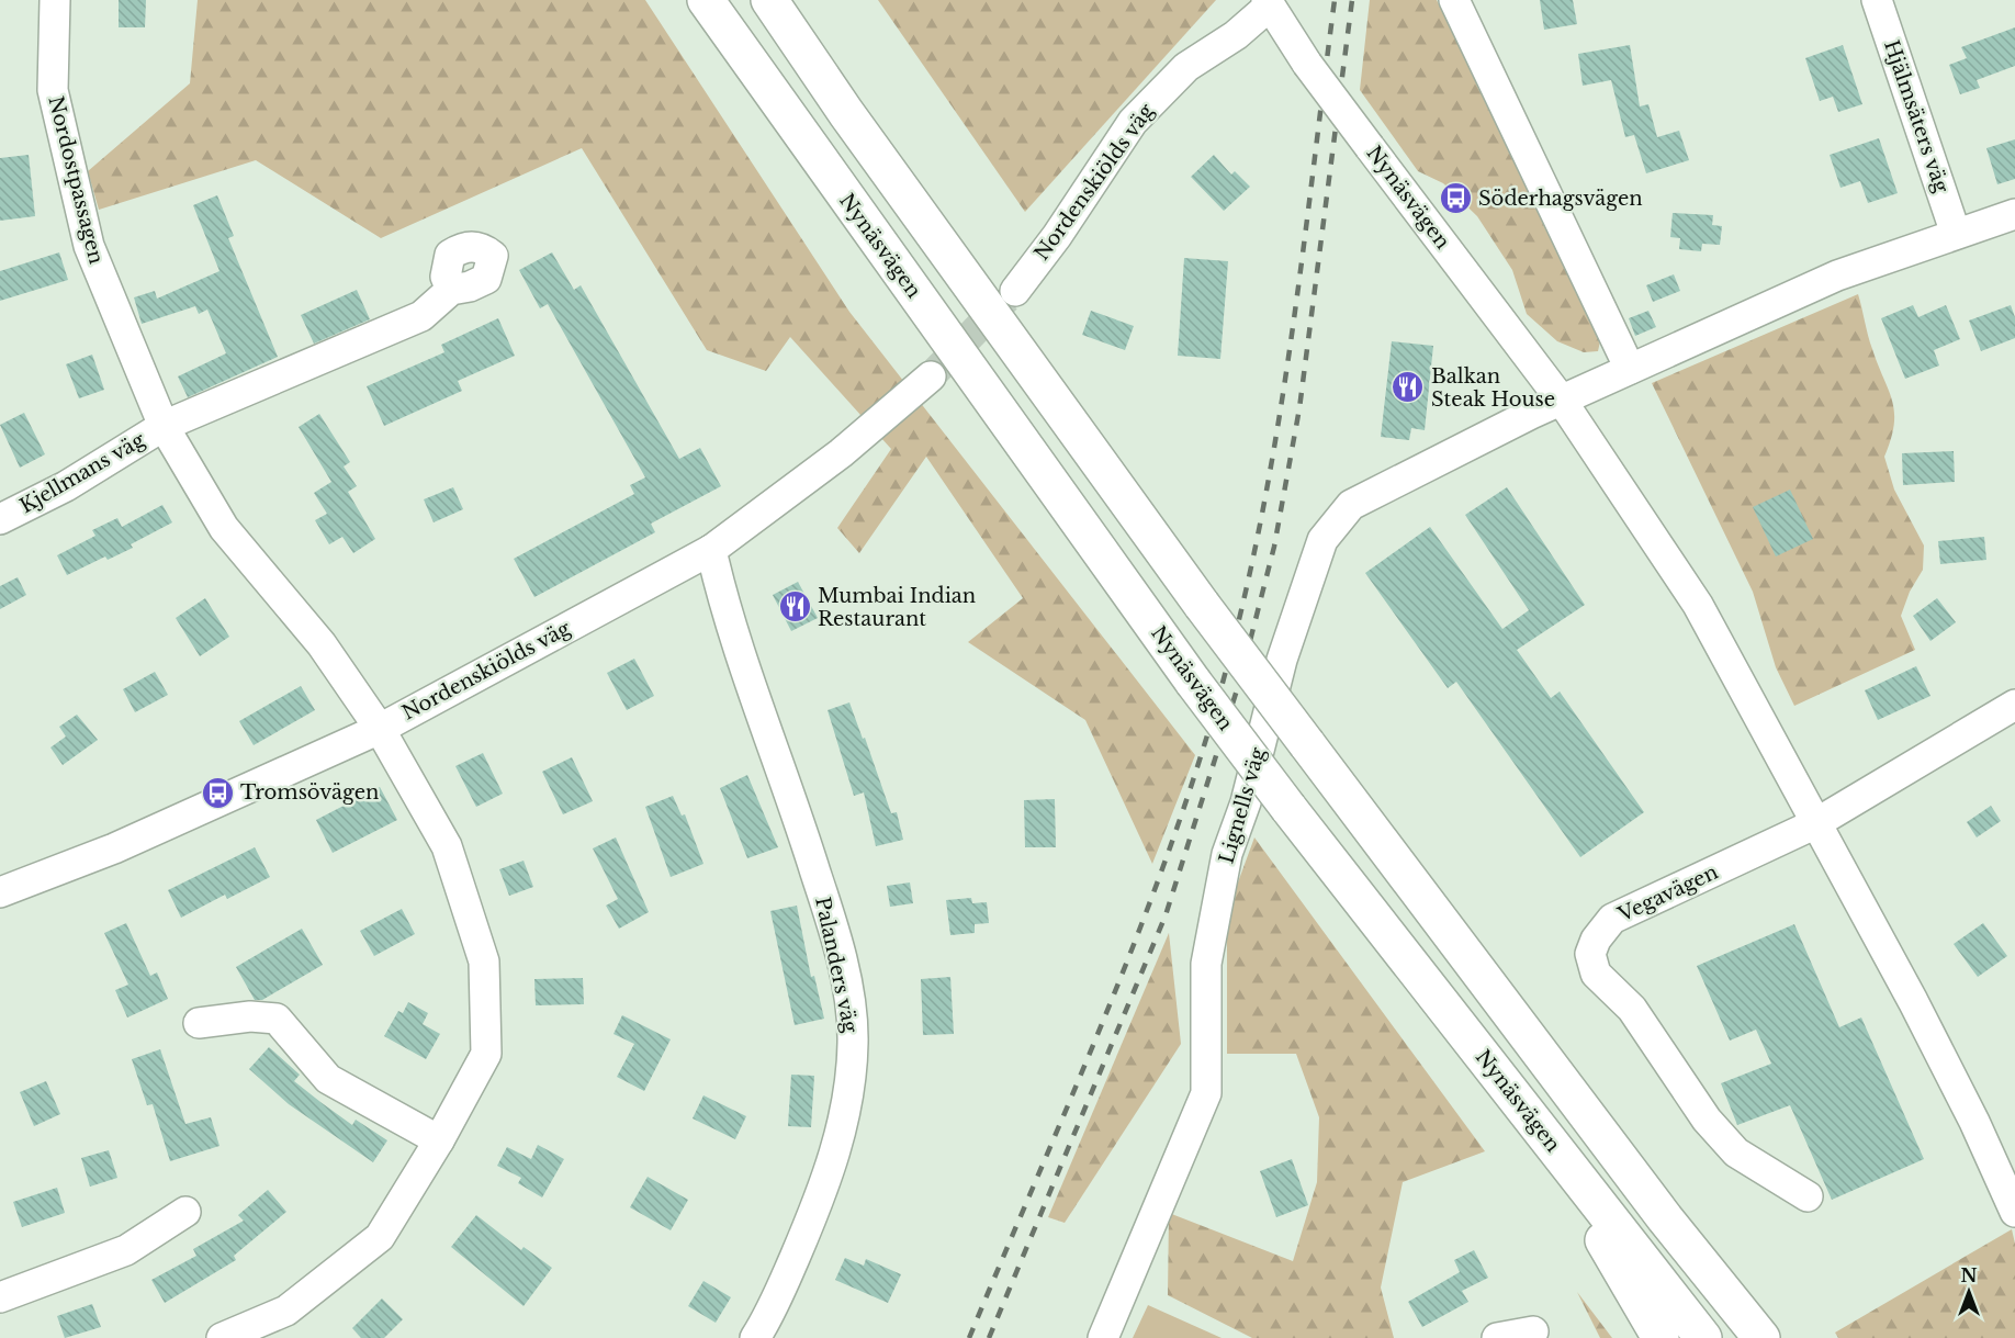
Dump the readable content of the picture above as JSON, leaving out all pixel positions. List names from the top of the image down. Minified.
{"streets":{"highway":["Nynäsvägen"],"street":["Hjälmsäters väg","Nordostpassagen","Nordenskiölds väg","Kjellmans väg","Lignells väg","Vegavägen","Palanders väg"]},"crossings":[["Nordostpassagen","Nordenskiölds väg"],["Nordostpassagen","Kjellmans väg"],["Nordenskiölds väg","Nynäsvägen"],["Nordenskiölds väg","Palanders väg"],["Nynäsvägen","Lignells väg"],["Nynäsvägen","Vegavägen"]],"places":{"bus stop":["Söderhagsvägen","Tromsövägen"],"restaurant":["Balkan Steak House","Mumbai Indian Restaurant"]},"north":"top"}
